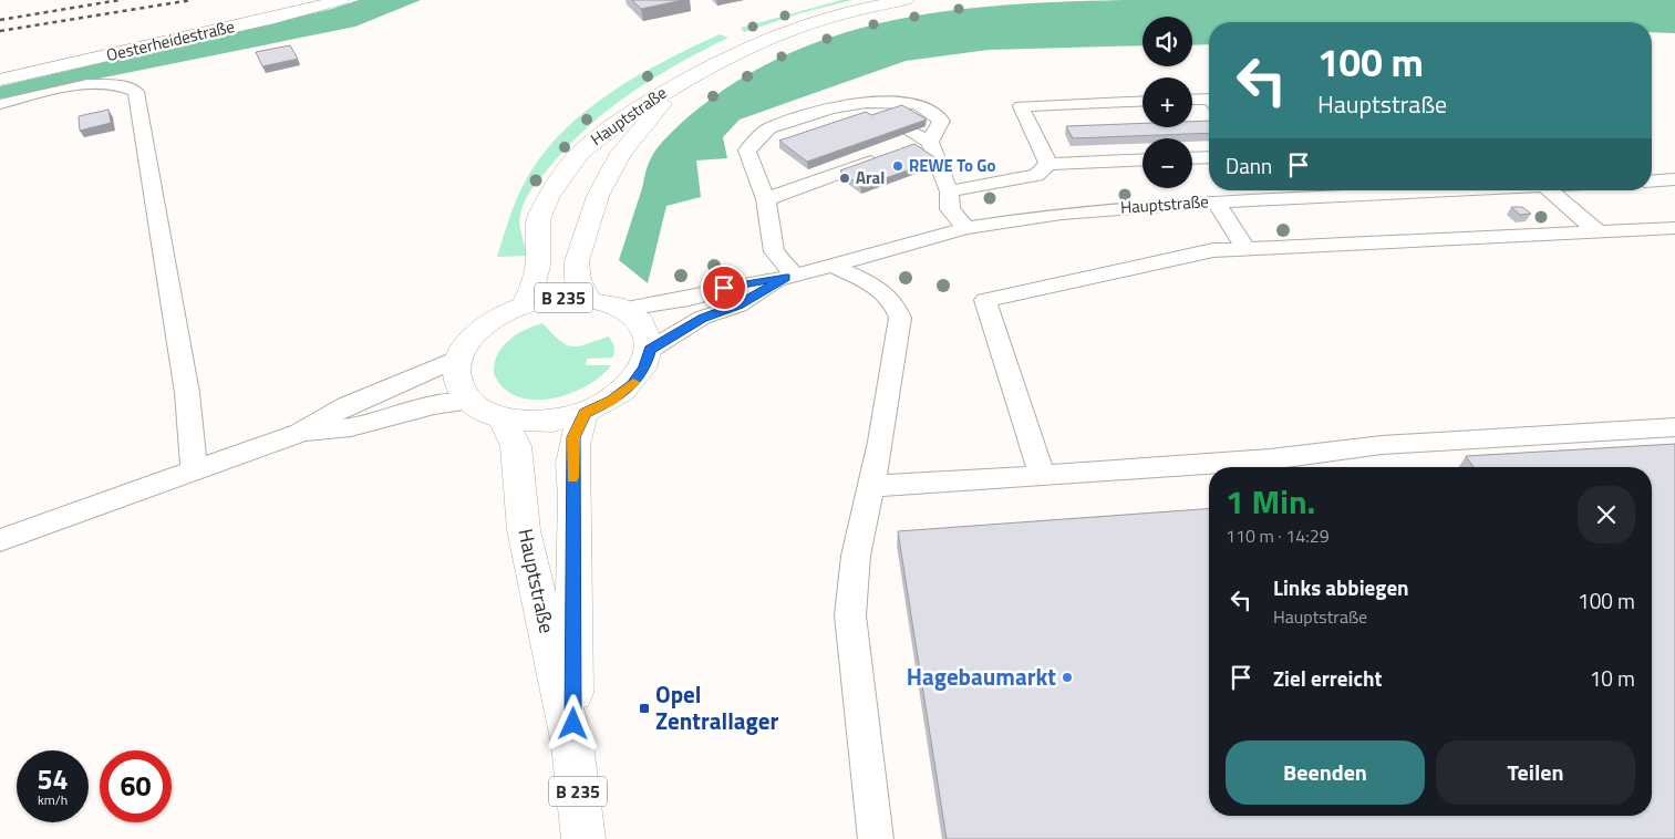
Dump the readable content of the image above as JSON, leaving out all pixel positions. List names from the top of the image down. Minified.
{"streets":{"main road":["Oesterheidestraße","Hauptstraße","B 235"]},"places":{"other":["REWE To Go","Aral","Hagebaumarkt"],"transit":["Opel Zentrallager"]},"page":{"map_buttons":["+","−"],"turn":["100 m","Hauptstraße"],"then":"Dann","heading":["1 Min.","110 m · 14:29"],"list":[{"name":"Links abbiegen","note":"Hauptstraße","value":"100 m"},{"name":"Ziel erreicht","value":"10 m"}],"buttons":["Beenden","Teilen"],"speed":"54 km/h","limit":"60"}}
